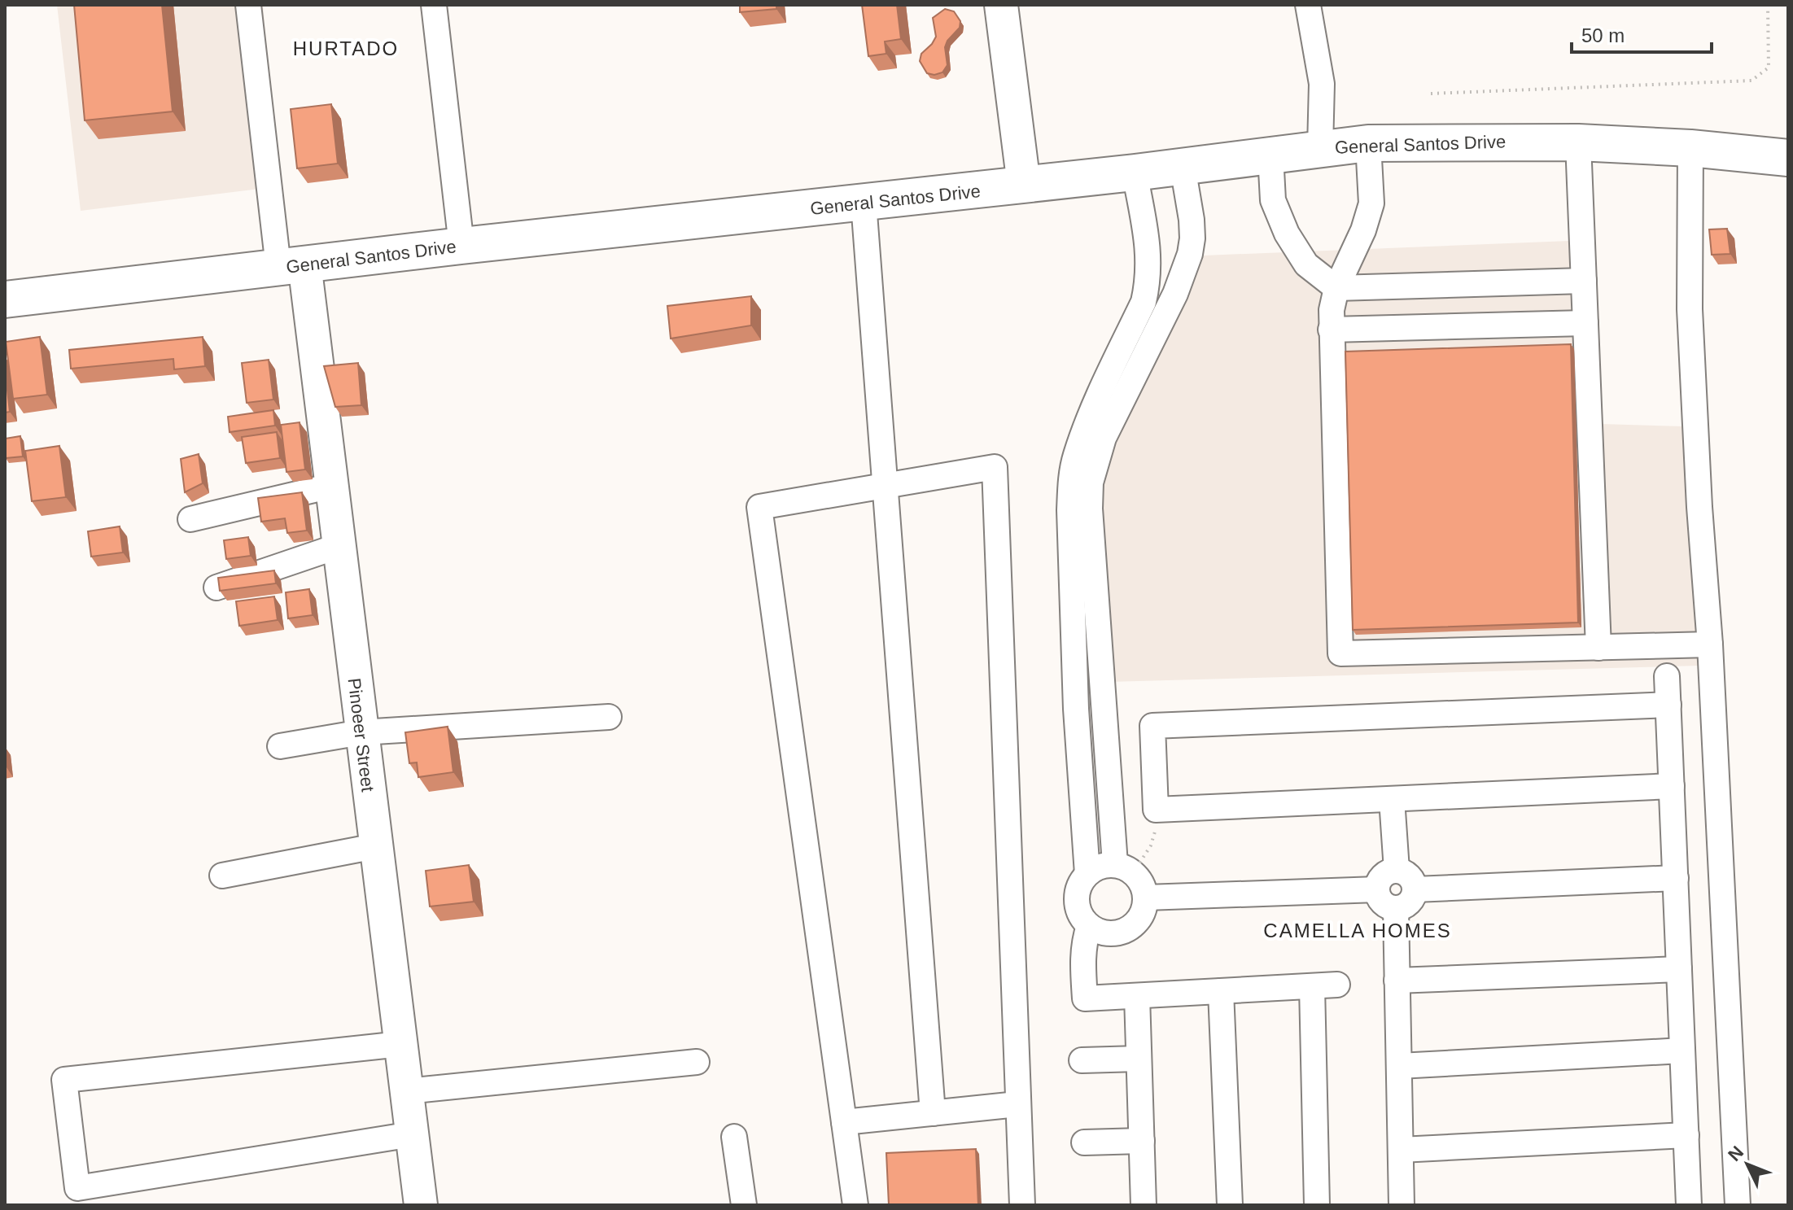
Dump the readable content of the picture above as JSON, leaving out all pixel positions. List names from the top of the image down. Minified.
{"streets":{"highway":["General Santos Drive"],"main road":["Pinoeer Street"]},"crossings":[["General Santos Drive","Pinoeer Street"]],"districts":["HURTADO","CAMELLA HOMES"],"scale_bar":"50 m","north":"top left"}
